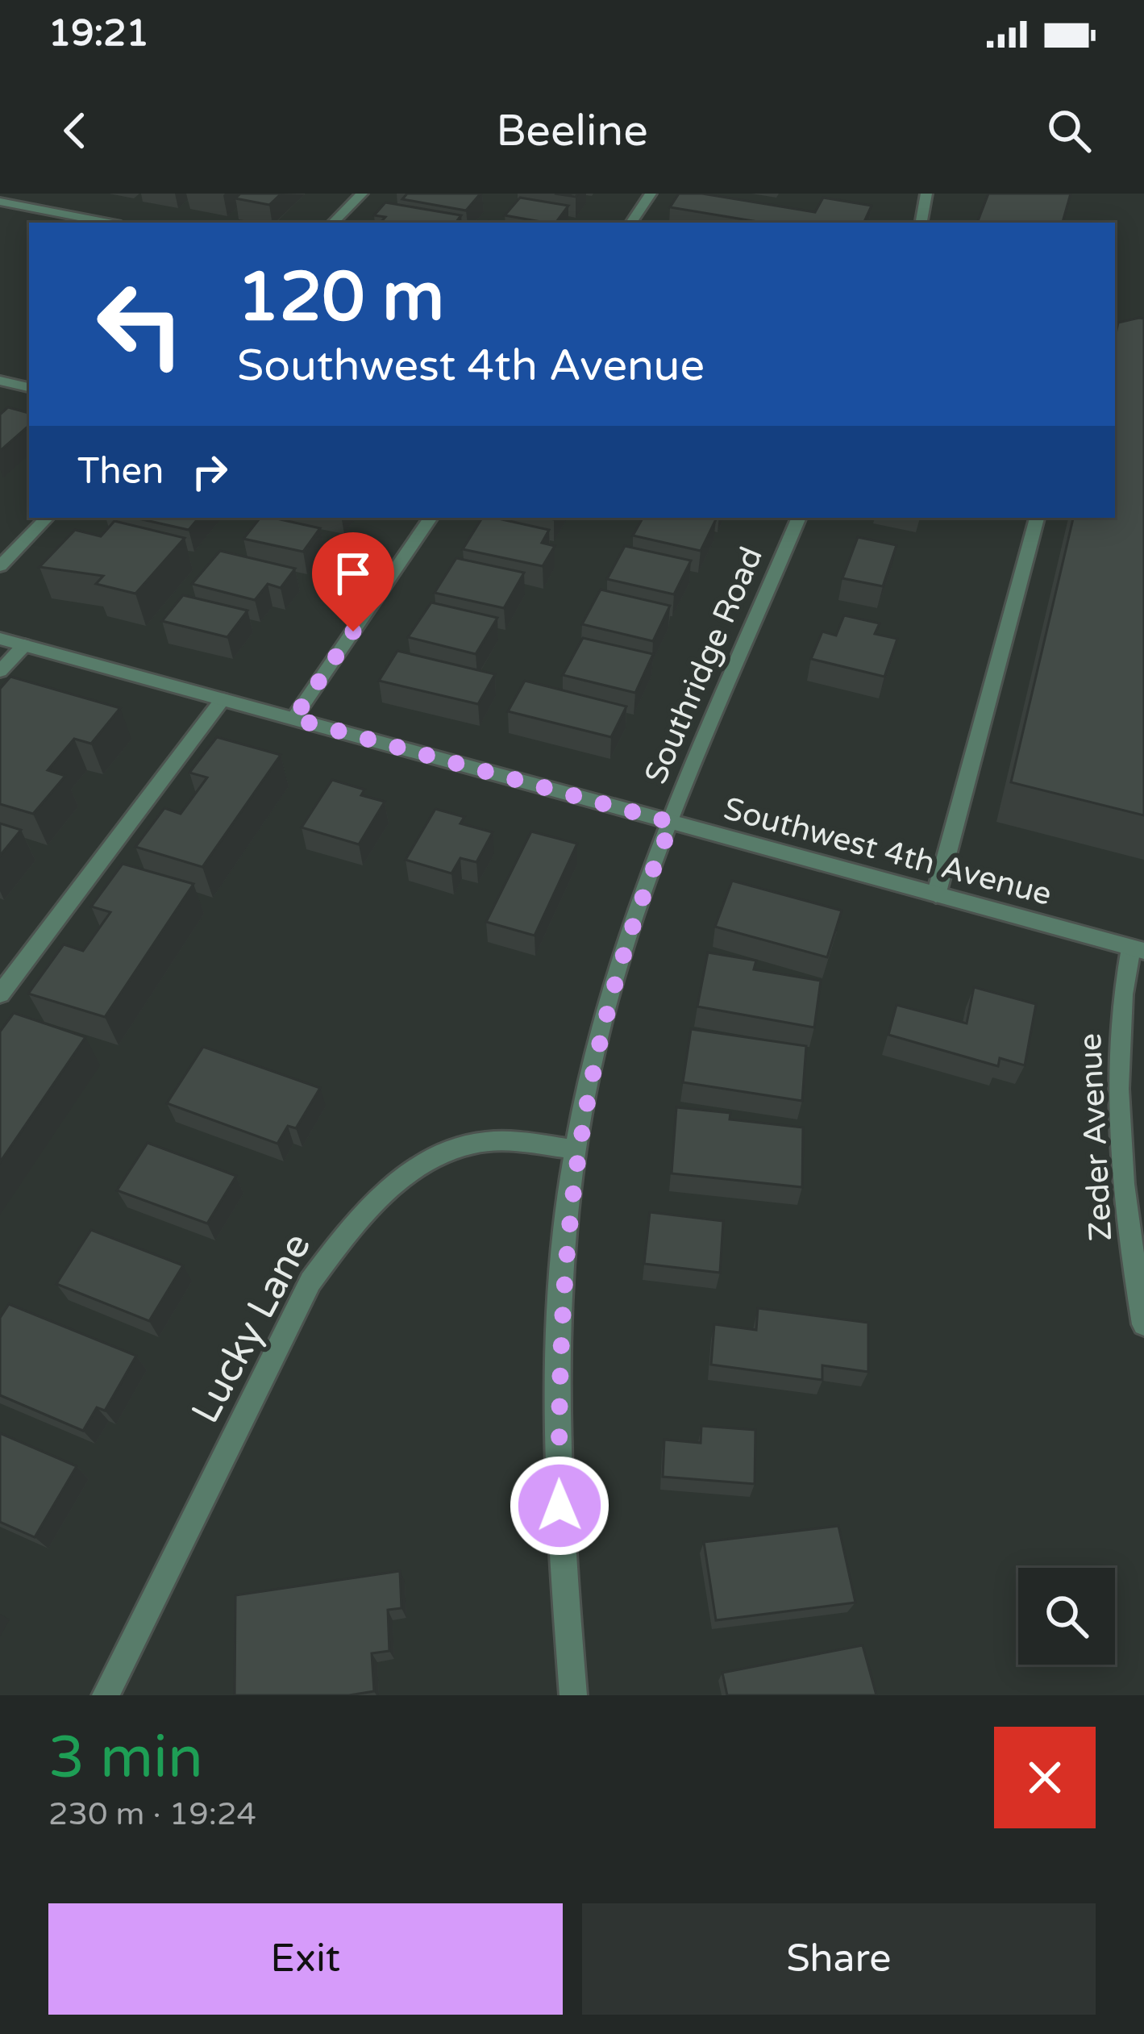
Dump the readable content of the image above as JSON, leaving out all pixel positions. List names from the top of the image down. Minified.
{"streets":{"street":["Southridge Road","Southwest 4th Avenue","Zeder Avenue","Lucky Lane"]},"crossings":[["Southridge Road","Southwest 4th Avenue"],["Southridge Road","Lucky Lane"],["Southwest 4th Avenue","Zeder Avenue"]],"page":{"status":"19:21","header":"Beeline","turn":["120 m","Southwest 4th Avenue"],"then":"Then","heading":["3 min","230 m · 19:24"],"buttons":["Exit","Share"]}}
